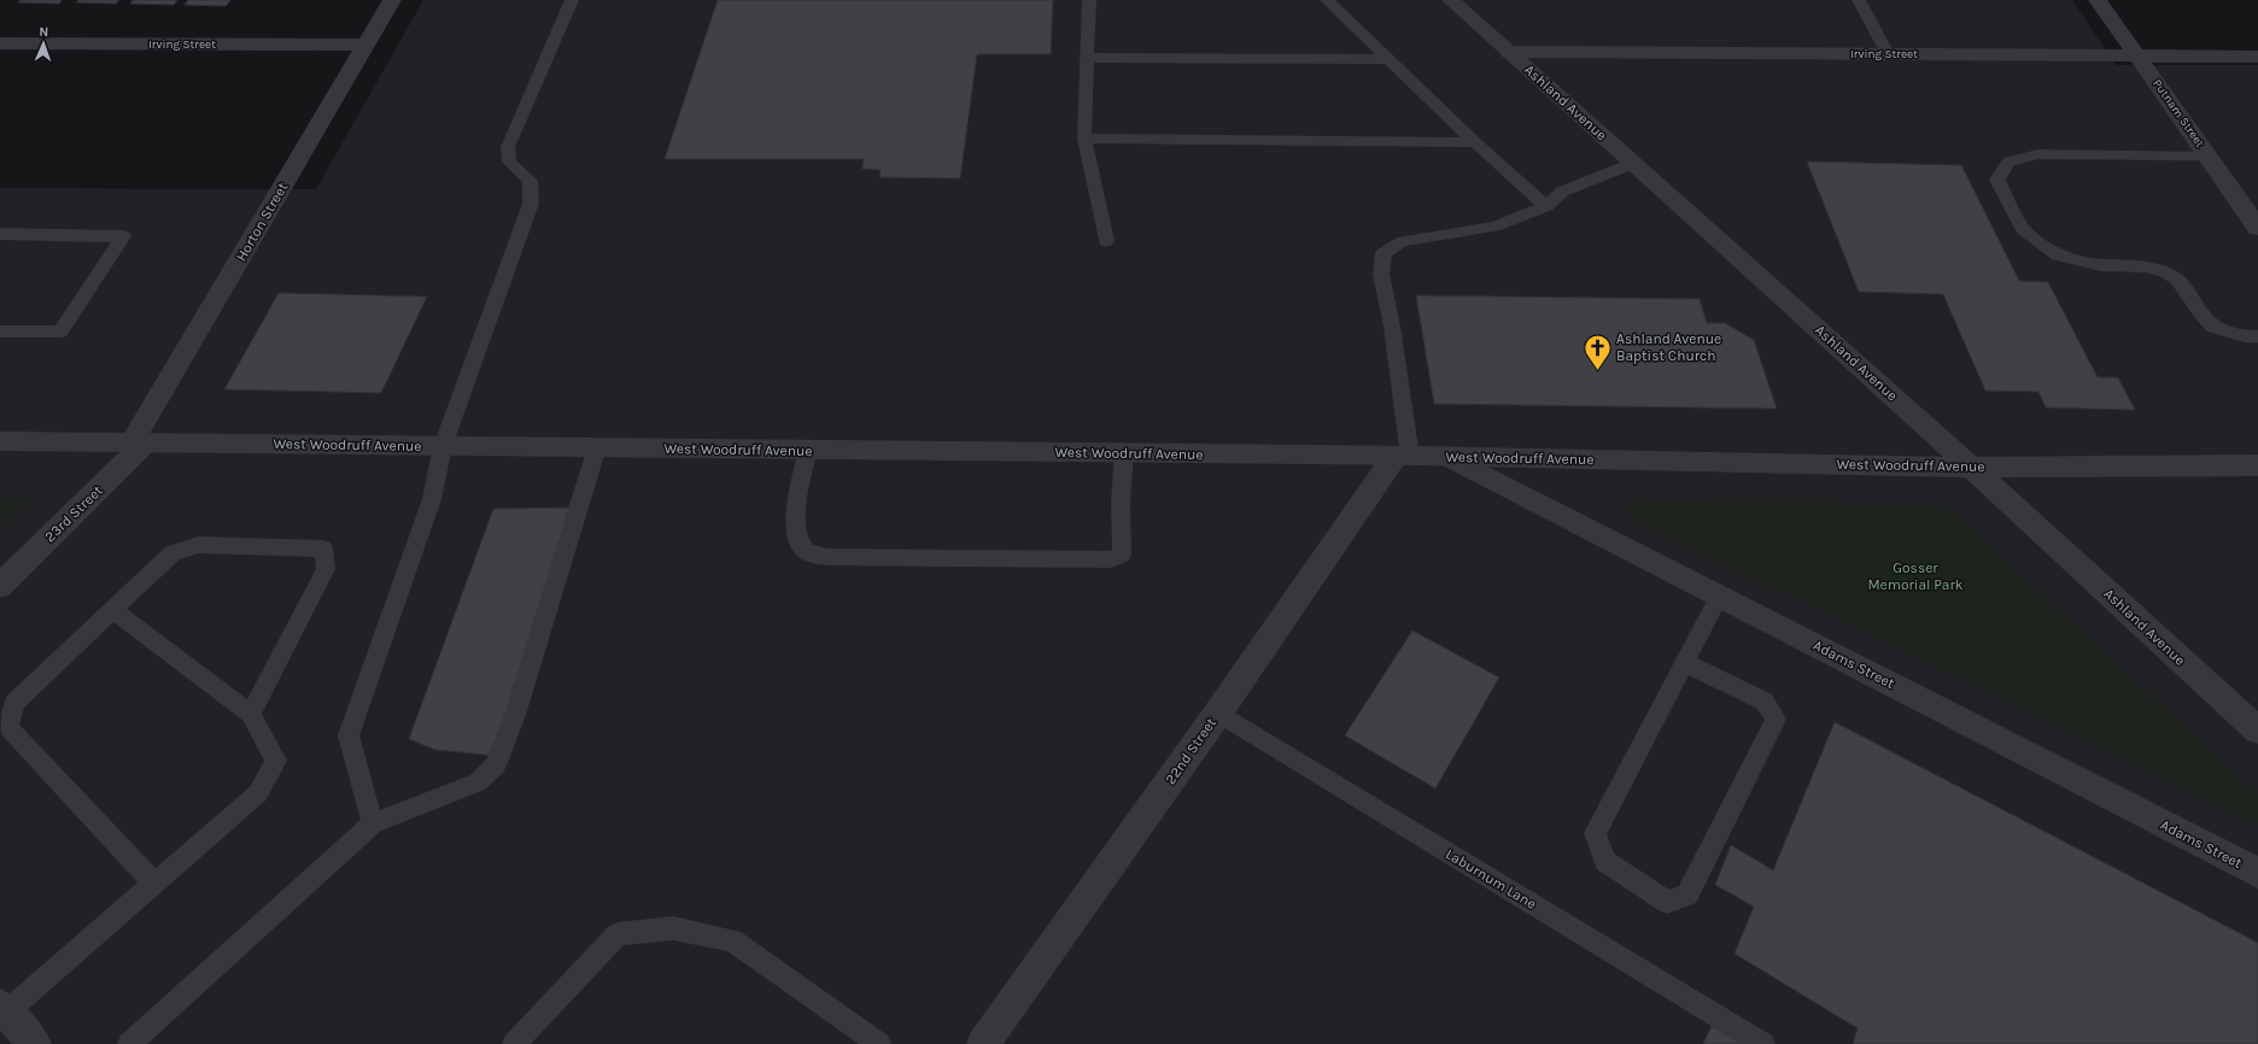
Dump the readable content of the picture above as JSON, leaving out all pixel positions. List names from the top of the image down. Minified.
{"streets":{"street":["Irving Street","Ashland Avenue","Putnam Street","Horton Street","West Woodruff Avenue","23rd Street","Adams Street","22nd Street"],"lane":["Laburnum Lane"]},"crossings":[["Irving Street","Ashland Avenue"],["Irving Street","Putnam Street"],["Irving Street","Horton Street"],["Ashland Avenue","West Woodruff Avenue"],["Horton Street","West Woodruff Avenue"],["Horton Street","23rd Street"],["West Woodruff Avenue","23rd Street"],["West Woodruff Avenue","Adams Street"],["West Woodruff Avenue","22nd Street"],["22nd Street","Laburnum Lane"]],"parks":["Gosser Memorial Park"],"places":{"church":["Ashland Avenue Baptist Church"]},"north":"top"}
